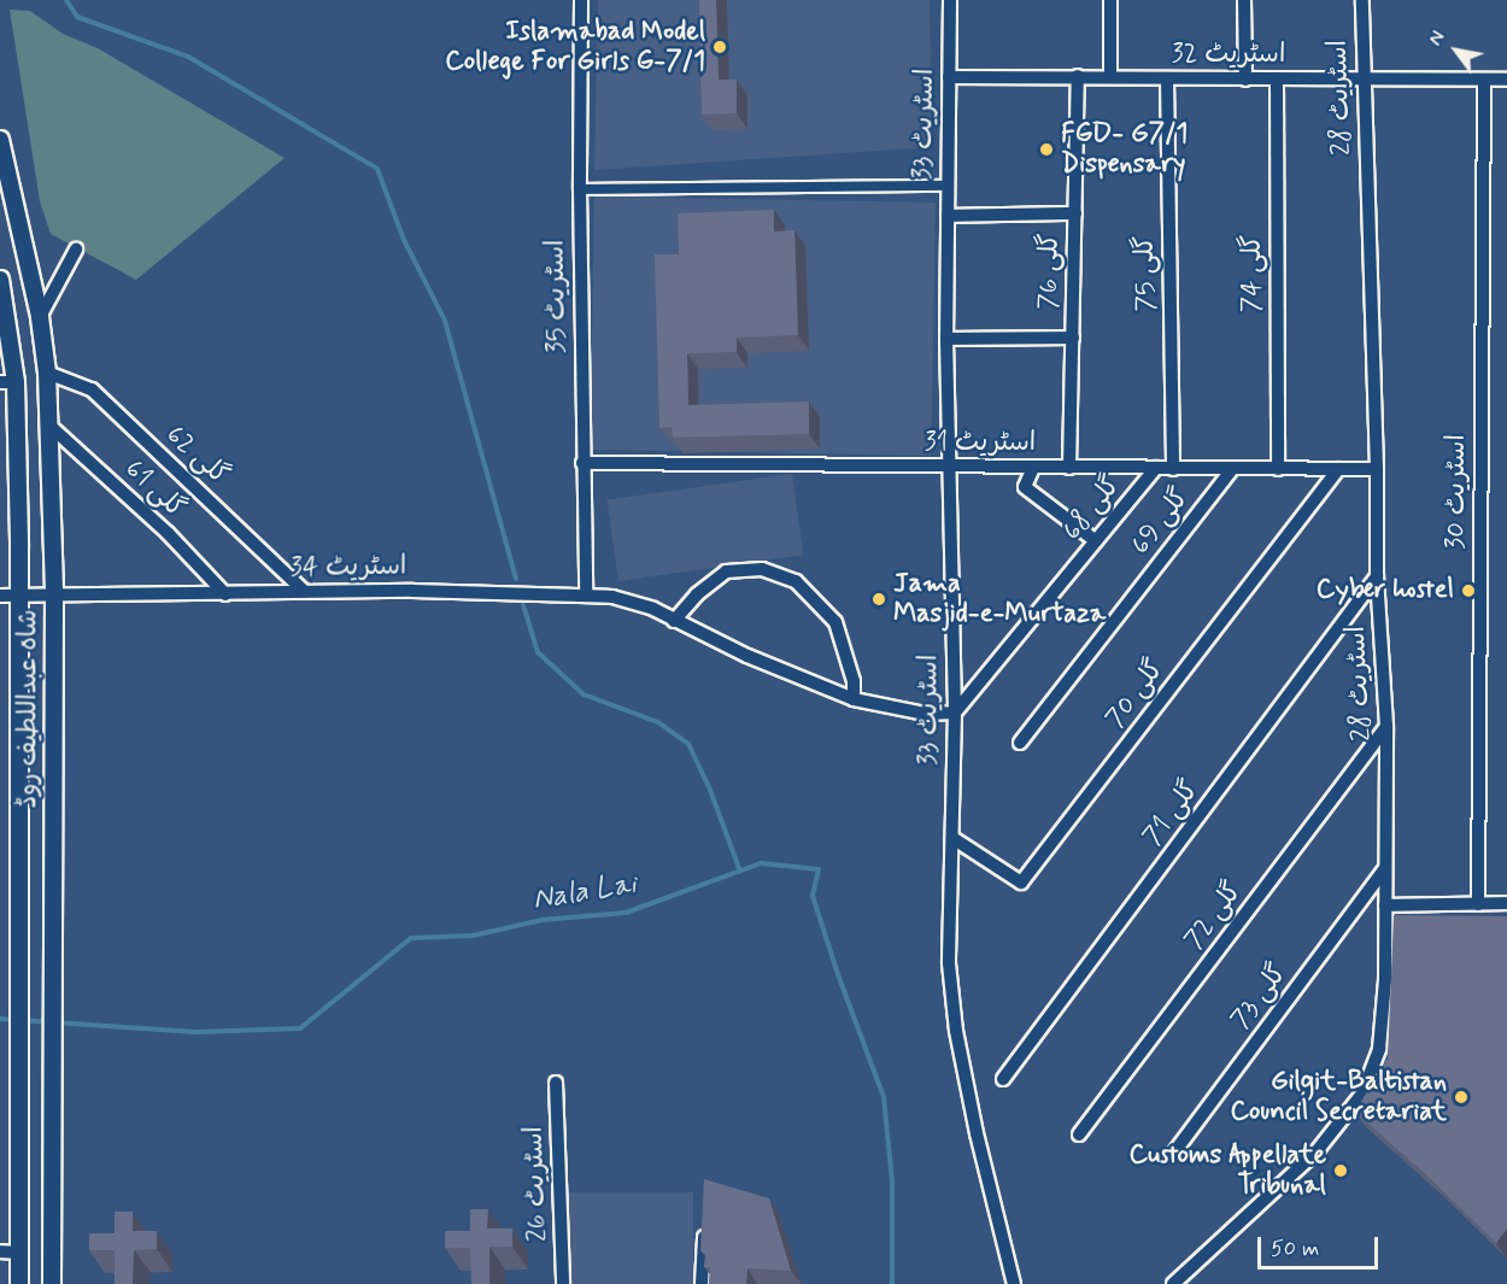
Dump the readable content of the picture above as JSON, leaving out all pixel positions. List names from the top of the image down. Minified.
{"streets":{"street":["اسٹریٹ 32","اسٹریٹ 28","اسٹریٹ 33","گلی 76","گلی 75","گلی 74","اسٹریٹ 35","اسٹریٹ 31","گلی 62","گلی 61","اسٹریٹ 30","گلی 68","گلی 69","اسٹریٹ 34","گلی 70","شاہ عبداللطیف روڈ","گلی 71","گلی 72","گلی 73","اسٹریٹ 26"]},"crossings":[["اسٹریٹ 32","اسٹریٹ 28"],["اسٹریٹ 32","اسٹریٹ 33"],["اسٹریٹ 32","گلی 76"],["اسٹریٹ 32","گلی 75"],["اسٹریٹ 32","گلی 74"],["اسٹریٹ 32","اسٹریٹ 30"],["اسٹریٹ 28","اسٹریٹ 31"],["اسٹریٹ 28","گلی 71"],["اسٹریٹ 28","گلی 72"],["اسٹریٹ 28","گلی 73"],["اسٹریٹ 33","اسٹریٹ 31"],["اسٹریٹ 33","گلی 68"],["اسٹریٹ 33","اسٹریٹ 34"],["اسٹریٹ 33","گلی 70"],["گلی 76","اسٹریٹ 31"],["گلی 75","اسٹریٹ 31"],["گلی 74","اسٹریٹ 31"],["اسٹریٹ 35","اسٹریٹ 31"],["اسٹریٹ 35","اسٹریٹ 34"],["اسٹریٹ 31","گلی 68"],["اسٹریٹ 31","گلی 69"],["اسٹریٹ 31","گلی 70"],["گلی 62","اسٹریٹ 34"],["گلی 62","شاہ عبداللطیف روڈ"],["گلی 61","اسٹریٹ 34"],["گلی 61","شاہ عبداللطیف روڈ"],["گلی 68","اسٹریٹ 34"],["اسٹریٹ 34","شاہ عبداللطیف روڈ"]],"water":["Nala Lai"],"places":["Islamabad Model College For Girls G-7/1","FGD- G7/1 Dispensary","Cyber hostel","Jama Masjid-e-Murtaza","Gilgit-Baltistan Council Secretariat","Customs Appellate Tribunal"],"scale_bar":"50 m","north":"top left"}
